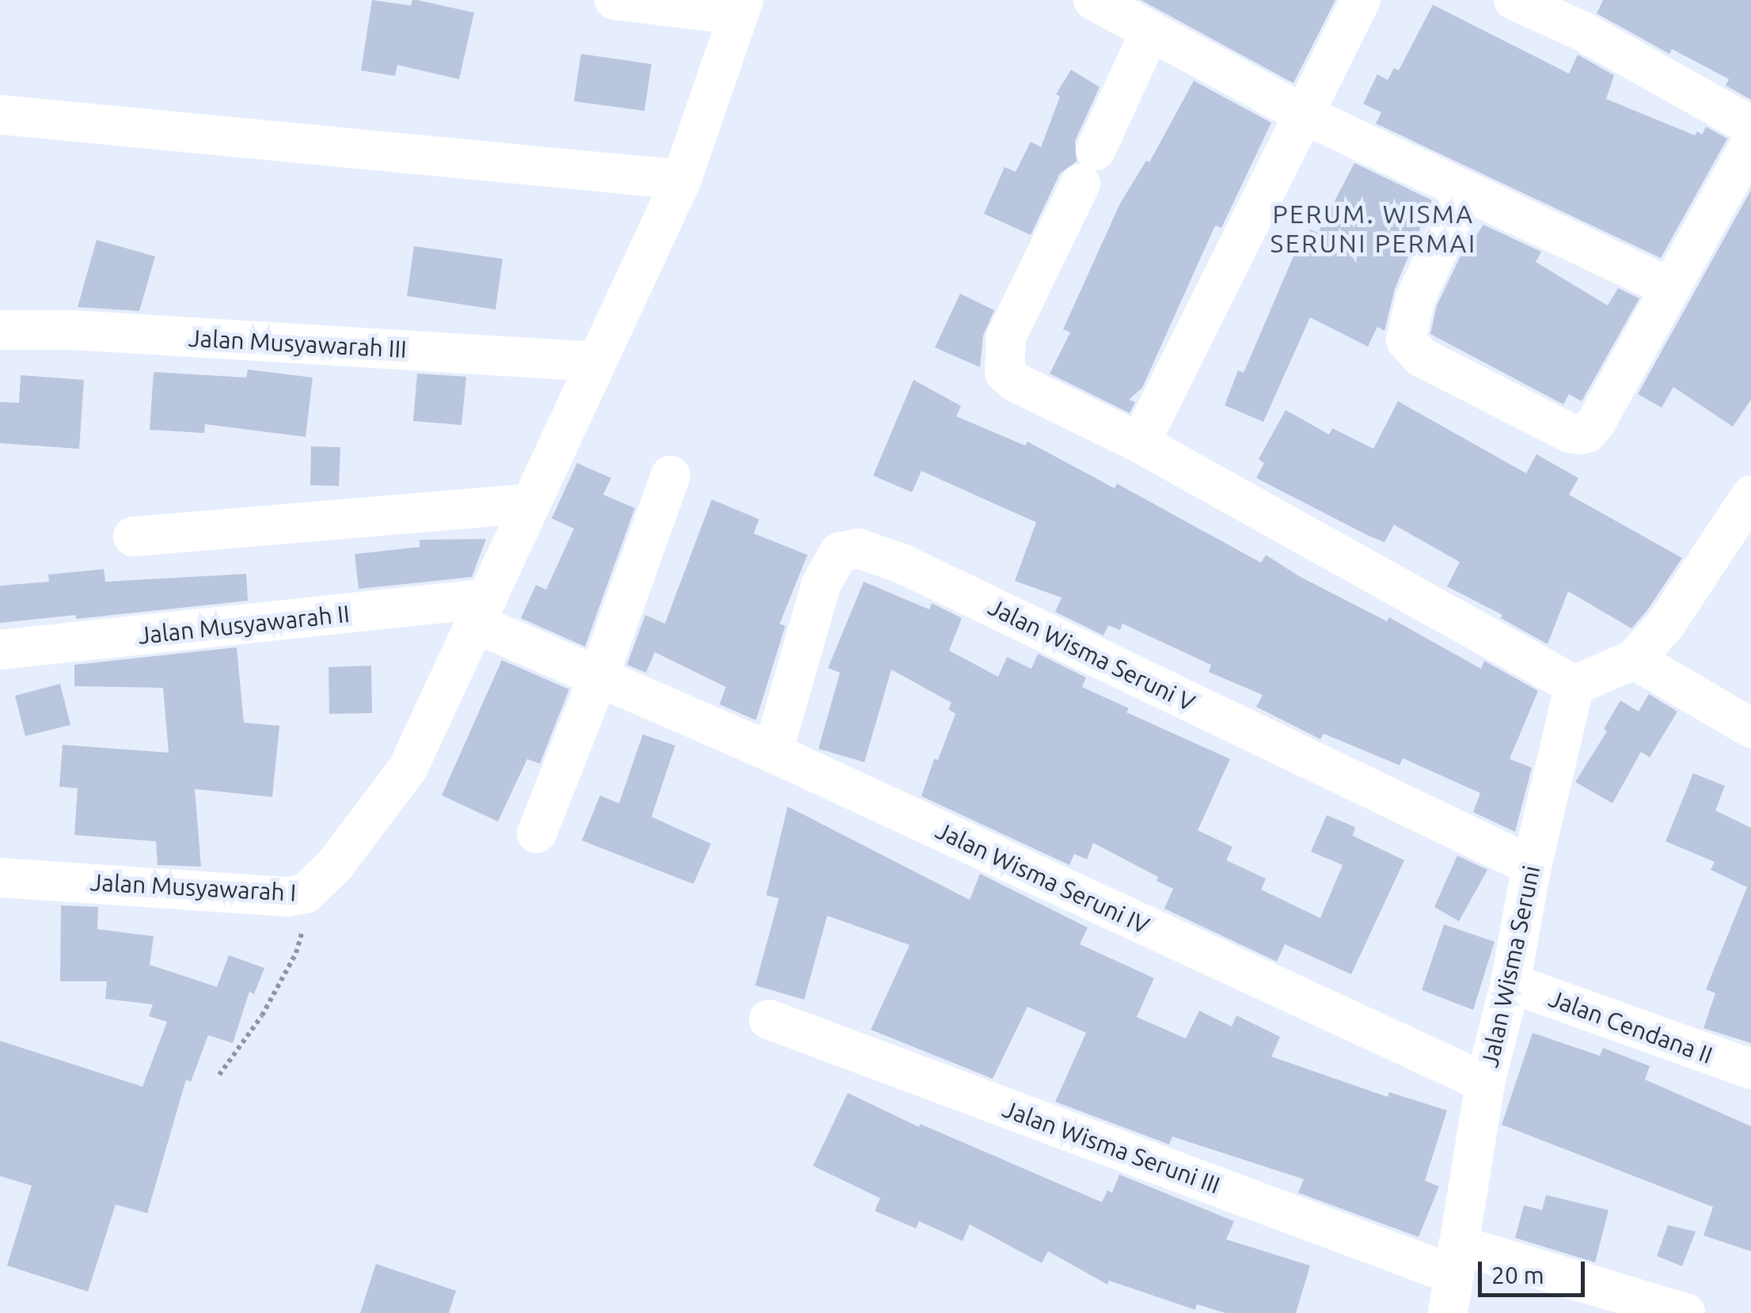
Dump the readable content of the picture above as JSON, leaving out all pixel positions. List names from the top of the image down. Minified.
{"streets":{"street":["Jalan Musyawarah III","Jalan Musyawarah II","Jalan Wisma Seruni V","Jalan Wisma Seruni IV","Jalan Musyawarah I","Jalan Wisma Seruni","Jalan Cendana II","Jalan Wisma Seruni III"]},"crossings":[["Jalan Musyawarah III","Jalan Musyawarah I"],["Jalan Musyawarah II","Jalan Wisma Seruni IV"],["Jalan Musyawarah II","Jalan Musyawarah I"],["Jalan Wisma Seruni V","Jalan Wisma Seruni IV"],["Jalan Wisma Seruni V","Jalan Wisma Seruni"],["Jalan Wisma Seruni IV","Jalan Musyawarah I"],["Jalan Wisma Seruni IV","Jalan Wisma Seruni"],["Jalan Wisma Seruni","Jalan Cendana II"],["Jalan Wisma Seruni","Jalan Wisma Seruni III"]],"districts":["PERUM. WISMA SERUNI PERMAI"],"scale_bar":"20 m"}
